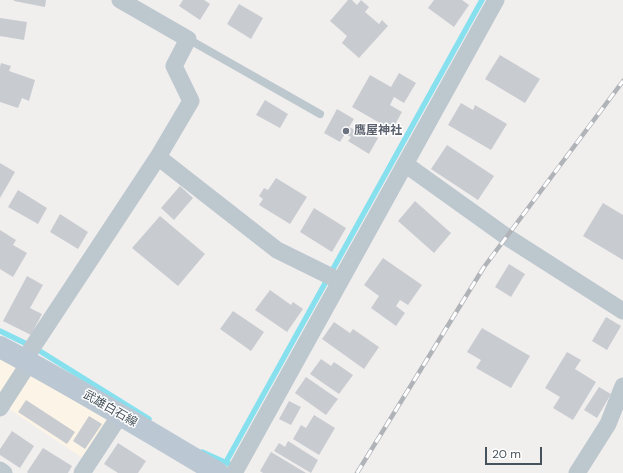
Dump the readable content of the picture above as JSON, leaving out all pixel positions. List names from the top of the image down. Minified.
{"streets":{"main road":["武雄白石線"]},"places":["鷹屋神社"],"scale_bar":"20 m"}
